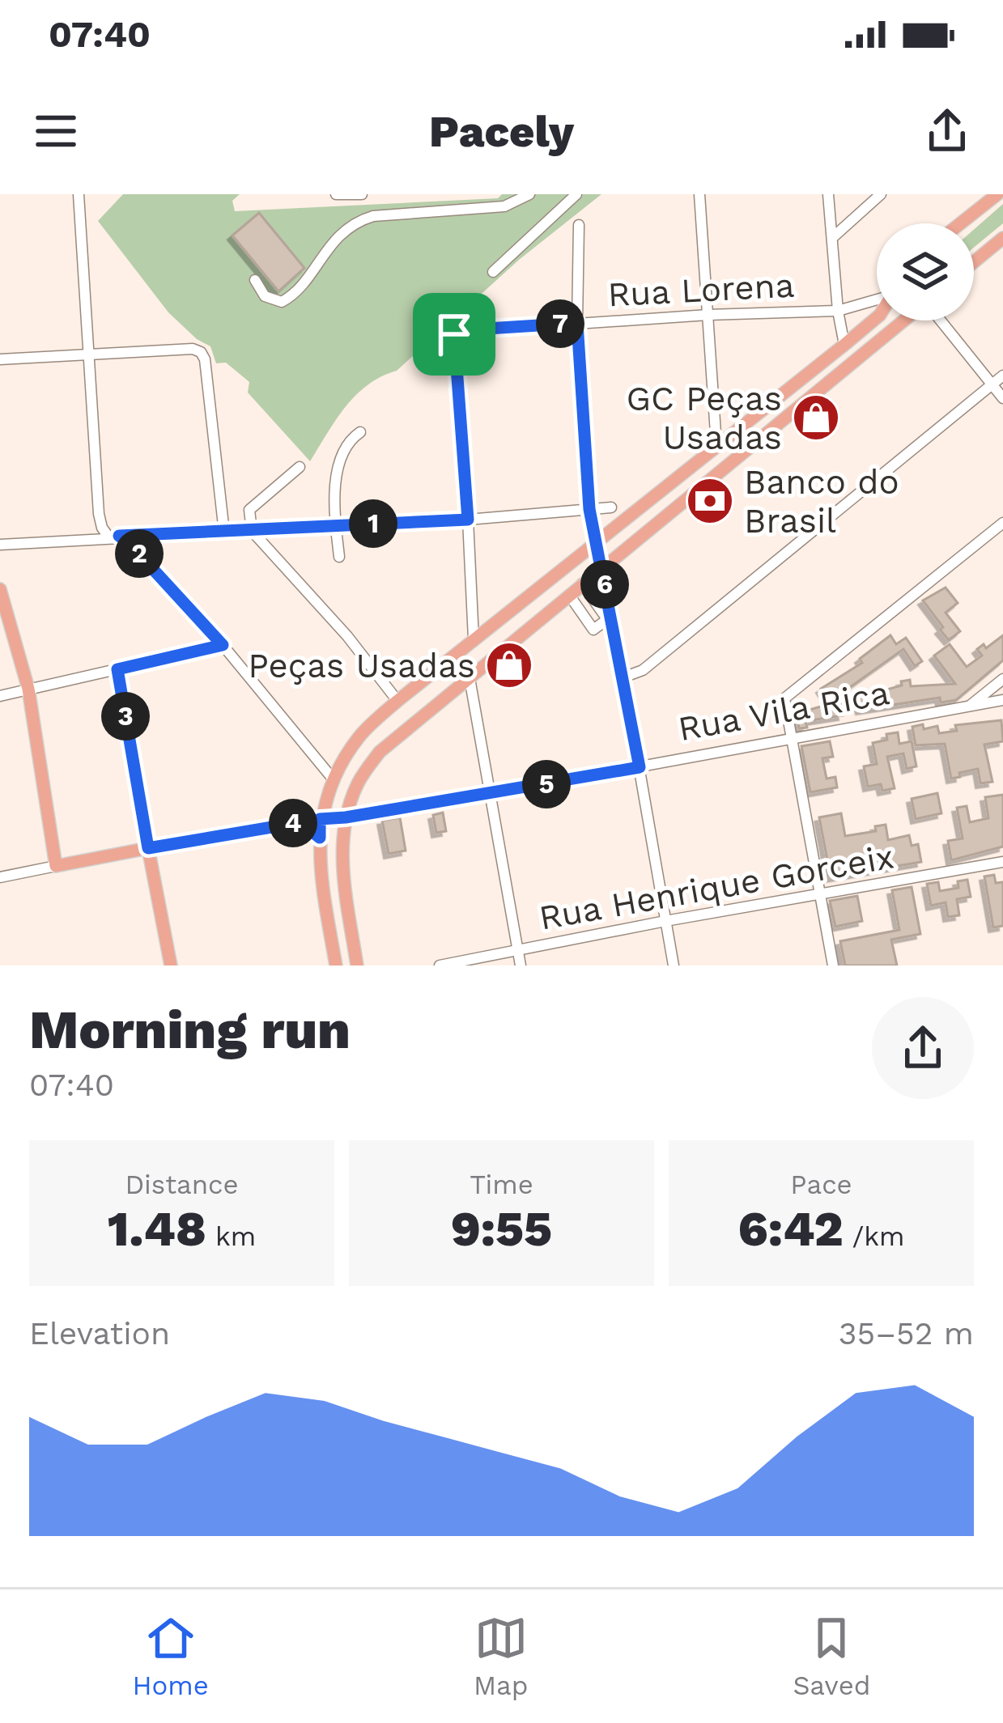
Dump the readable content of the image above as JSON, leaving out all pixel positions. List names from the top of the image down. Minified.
{"streets":{"main road":["Rua Vila Rica"],"street":["Rua Lorena","Rua Henrique Gorceix"]},"places":{"shop":["GC Peças Usadas","Peças Usadas"],"bank":["Banco do Brasil"]},"page":{"status":"07:40","header":"Pacely","pins":["7","1","2","6","3","5","4"],"heading":["Morning run","07:40"],"stats":[["Distance","1.48 km"],["Time","9:55"],["Pace","6:42 /km"]],"chart":["Elevation","35–52 m"],"tabs":["Home","Map","Saved"]}}
